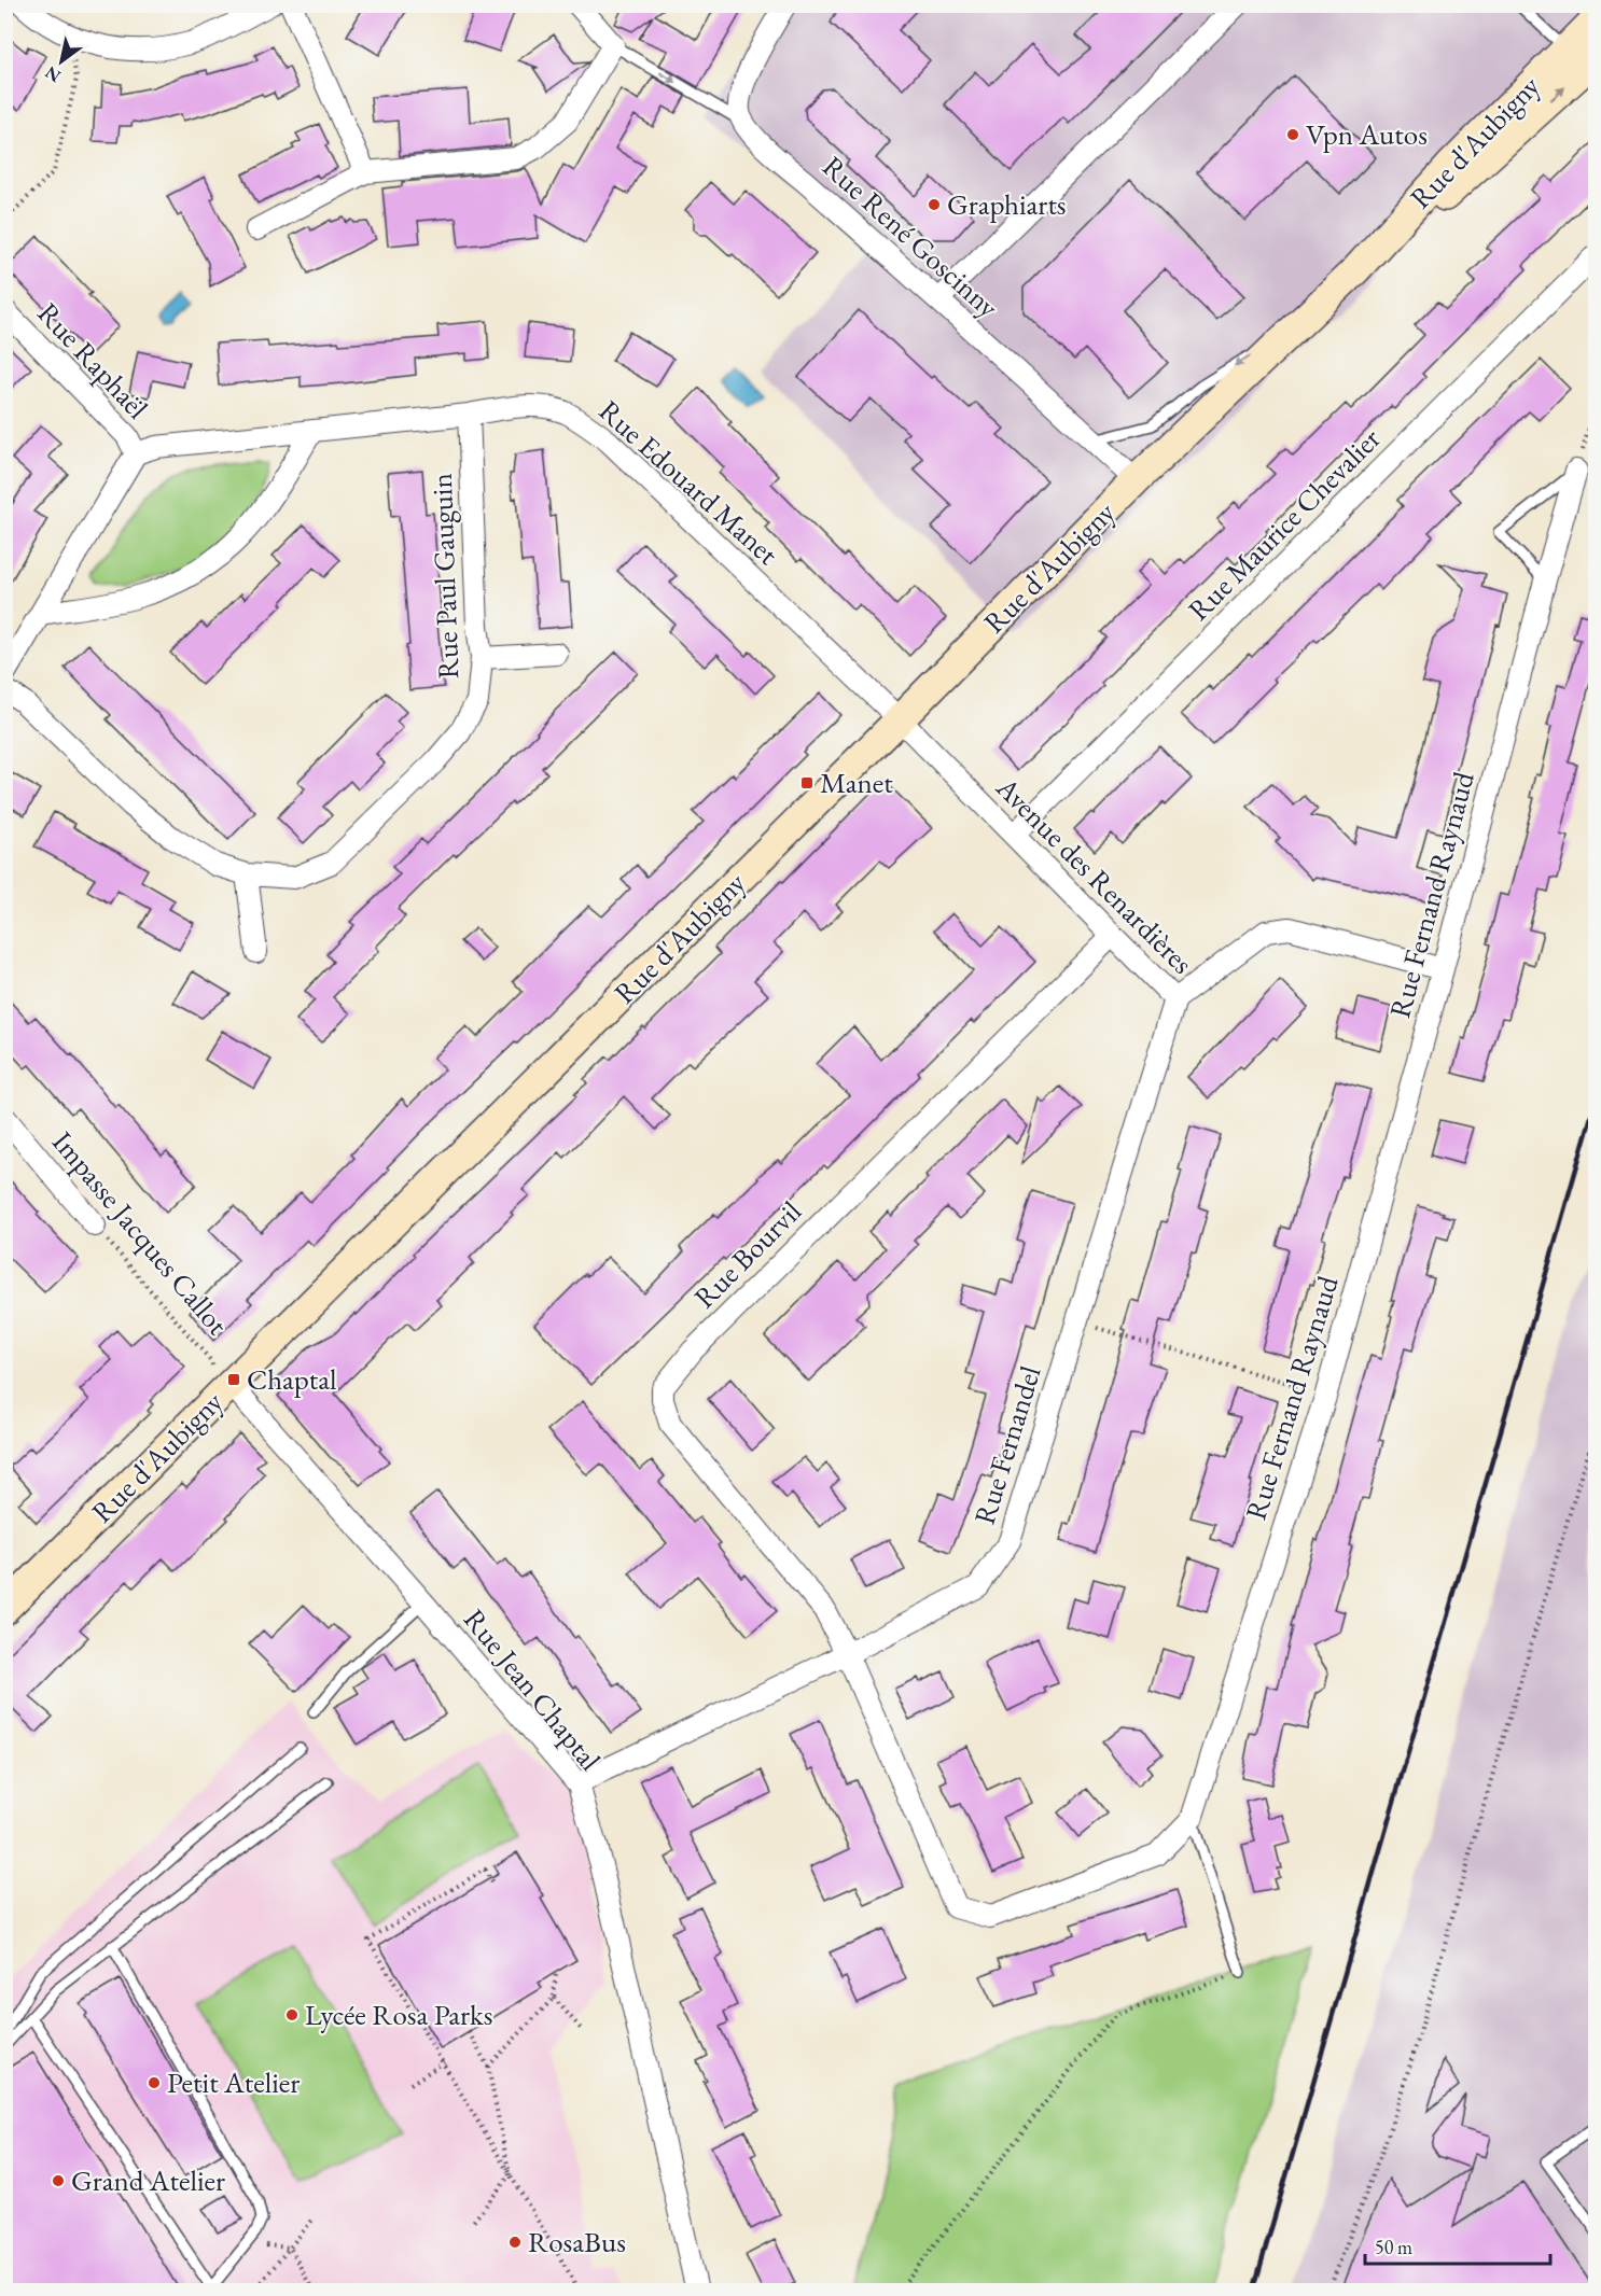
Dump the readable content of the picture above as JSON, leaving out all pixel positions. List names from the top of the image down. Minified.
{"streets":{"main road":["Rue d'Aubigny"],"street":["Rue René Goscinny","Rue Raphaël","Rue Edouard Manet","Rue Maurice Chevalier","Rue Paul Gauguin","Avenue des Renardières","Rue Fernand Raynaud","Impasse Jacques Callot","Rue Bourvil","Rue Fernandel","Rue Jean Chaptal"]},"crossings":[["Rue d'Aubigny","Rue René Goscinny"],["Rue d'Aubigny","Rue Edouard Manet"],["Rue d'Aubigny","Avenue des Renardières"],["Rue d'Aubigny","Impasse Jacques Callot"],["Rue d'Aubigny","Rue Jean Chaptal"],["Rue Raphaël","Rue Edouard Manet"],["Rue Edouard Manet","Rue Paul Gauguin"],["Rue Edouard Manet","Avenue des Renardières"],["Rue Maurice Chevalier","Avenue des Renardières"],["Avenue des Renardières","Rue Fernand Raynaud"],["Avenue des Renardières","Rue Bourvil"],["Avenue des Renardières","Rue Fernandel"],["Rue Fernand Raynaud","Rue Bourvil"],["Rue Fernand Raynaud","Rue Fernandel"],["Impasse Jacques Callot","Rue Jean Chaptal"],["Rue Bourvil","Rue Fernandel"],["Rue Fernandel","Rue Jean Chaptal"]],"places":{"other":["Vpn Autos","Graphiarts","Lycée Rosa Parks","Petit Atelier","Grand Atelier","RosaBus"],"transit":["Manet","Chaptal"]},"scale_bar":"50 m","north":"bottom left"}
